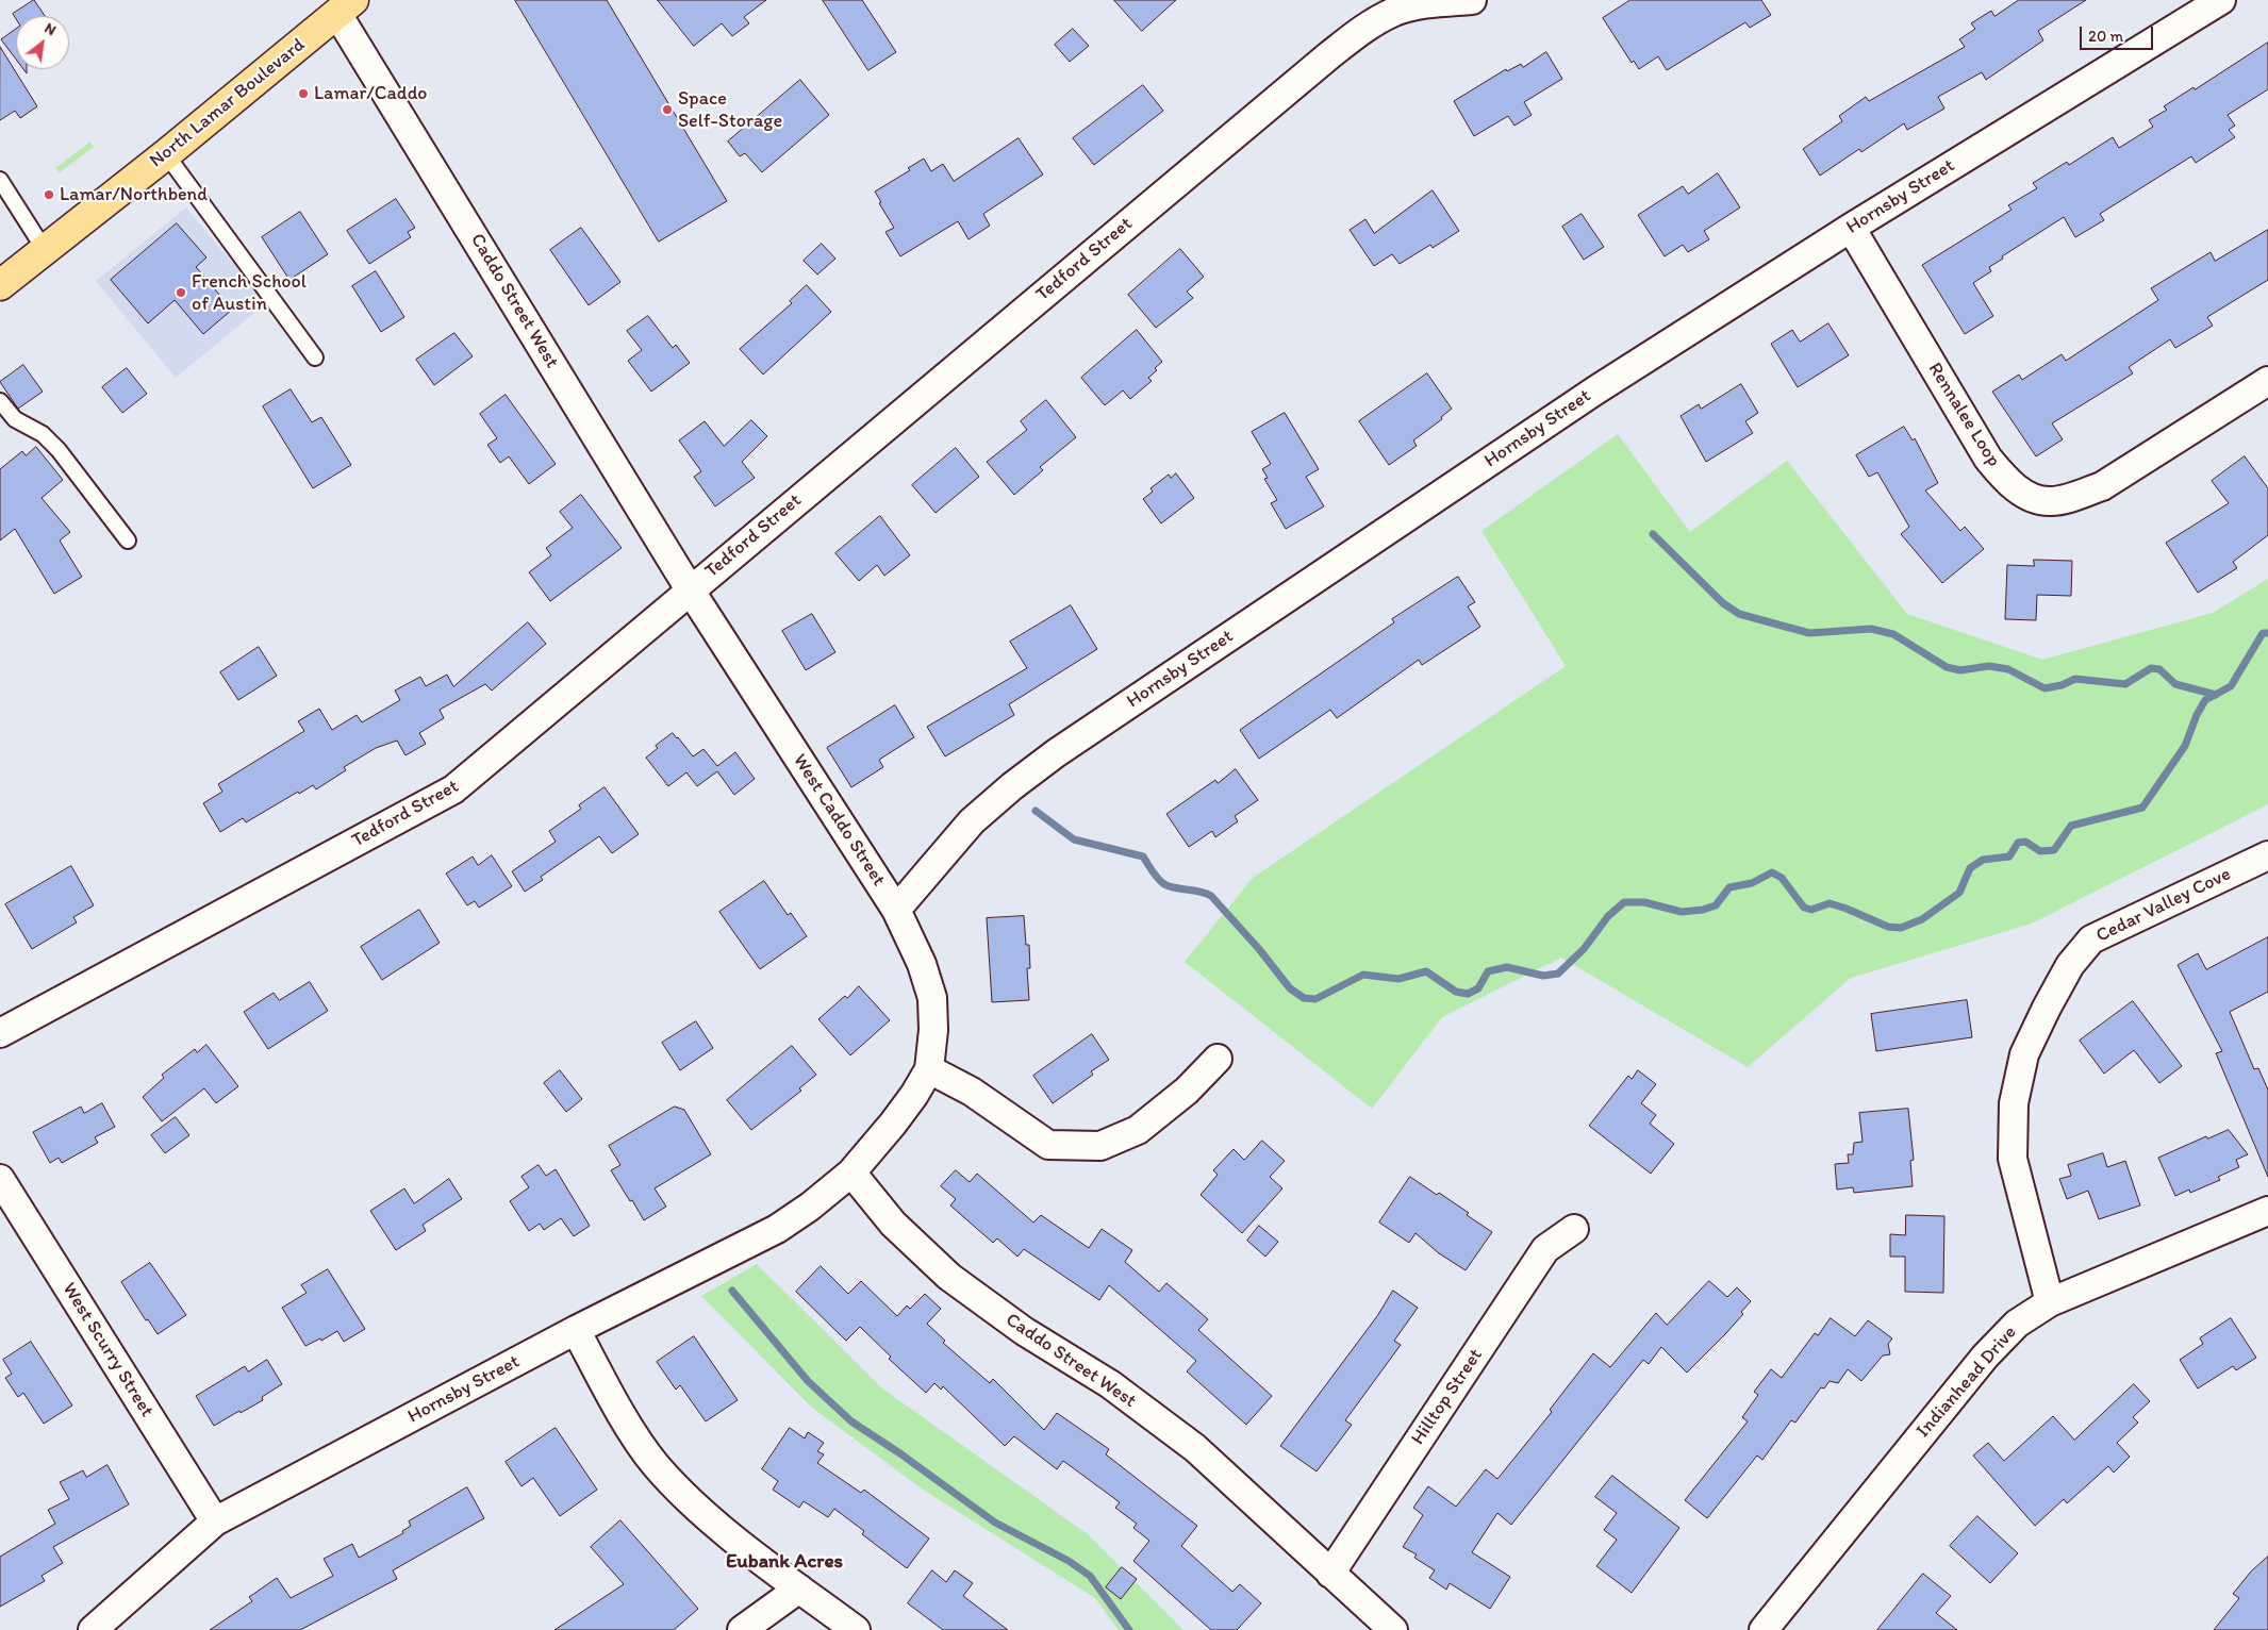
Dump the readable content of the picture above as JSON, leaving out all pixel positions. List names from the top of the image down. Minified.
{"streets":{"main road":["North Lamar Boulevard"],"street":["Hornsby Street","Tedford Street","Caddo Street West","Rennalee Loop","West Caddo Street","Cedar Valley Cove","West Scurry Street","Indianhead Drive","Hilltop Street"]},"crossings":[["North Lamar Boulevard","Caddo Street West"],["Hornsby Street","Caddo Street West"],["Hornsby Street","Rennalee Loop"],["Hornsby Street","West Caddo Street"],["Hornsby Street","West Scurry Street"],["Tedford Street","Caddo Street West"],["Tedford Street","West Caddo Street"],["Caddo Street West","West Caddo Street"],["Caddo Street West","Hilltop Street"],["Cedar Valley Cove","Indianhead Drive"]],"districts":["Eubank Acres"],"places":["Lamar/Caddo","Space Self-Storage","Lamar/Northbend","French School of Austin"],"scale_bar":"20 m","north":"top right"}
